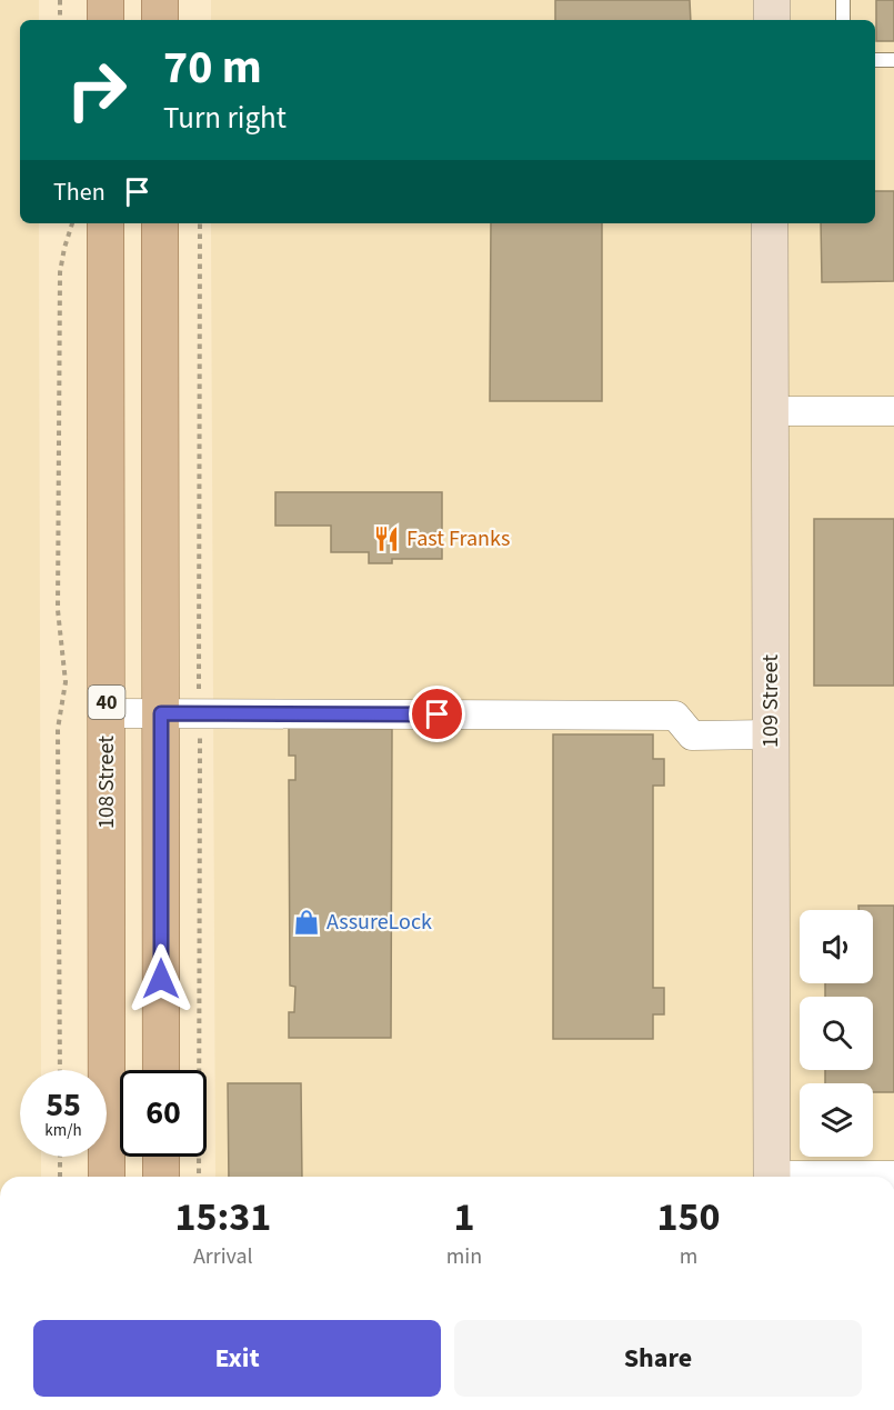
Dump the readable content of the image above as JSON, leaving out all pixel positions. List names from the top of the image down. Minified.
{"streets":{"main road":["40","108 Street"],"street":["109 Street"]},"places":{"restaurant":["Fast Franks"],"shop":["AssureLock"]},"page":{"turn":["70 m","Turn right"],"then":"Then","speed":"55 km/h","limit":"60","eta":["15:31","Arrival","1","min","150","m"],"buttons":["Exit","Share"]}}
